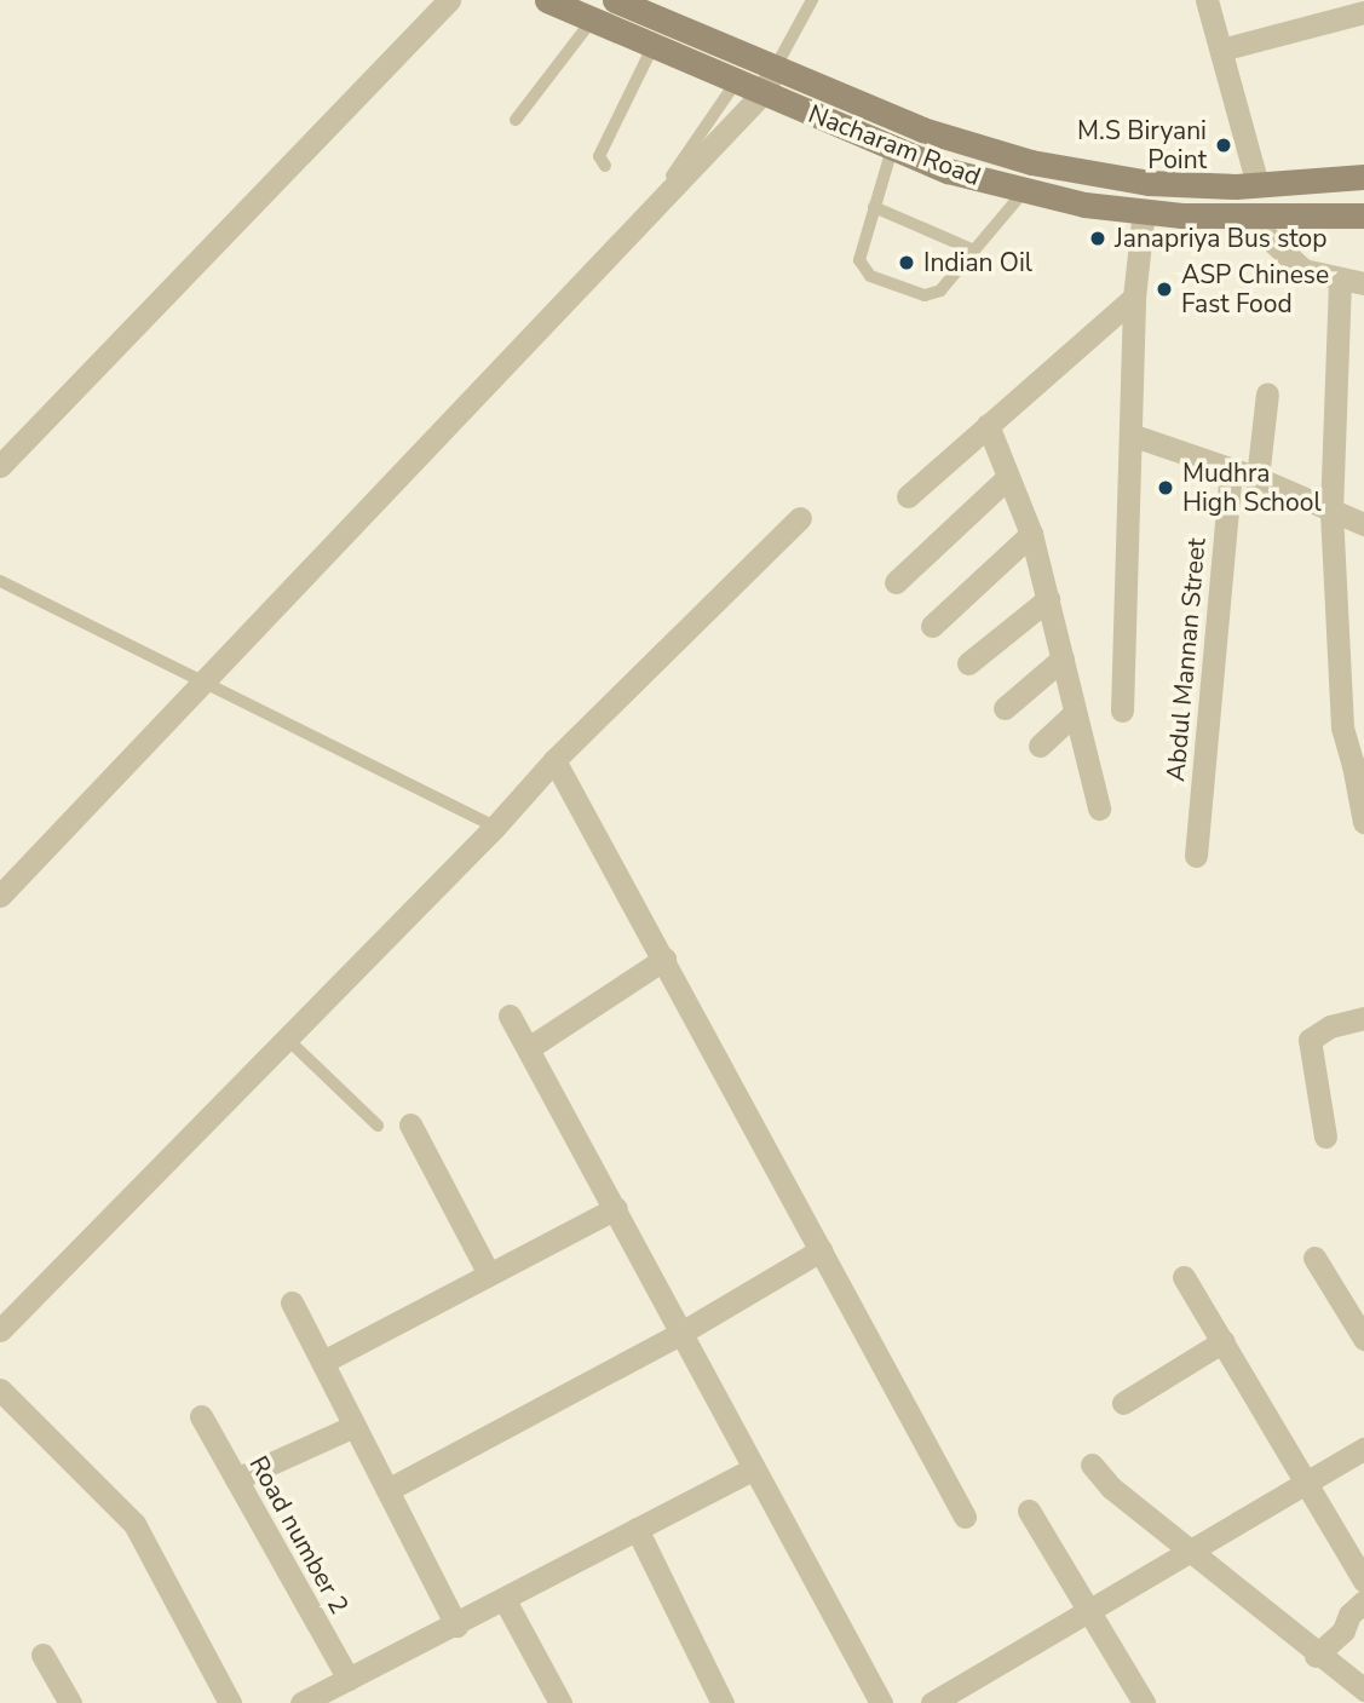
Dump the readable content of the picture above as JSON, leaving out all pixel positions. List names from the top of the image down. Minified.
{"streets":{"main road":["Nacharam Road"],"street":["Abdul Mannan Street","Road number 2"]},"places":["M.S Biryani Point","Janapriya Bus stop","Indian Oil","ASP Chinese Fast Food","Mudhra High School"]}
